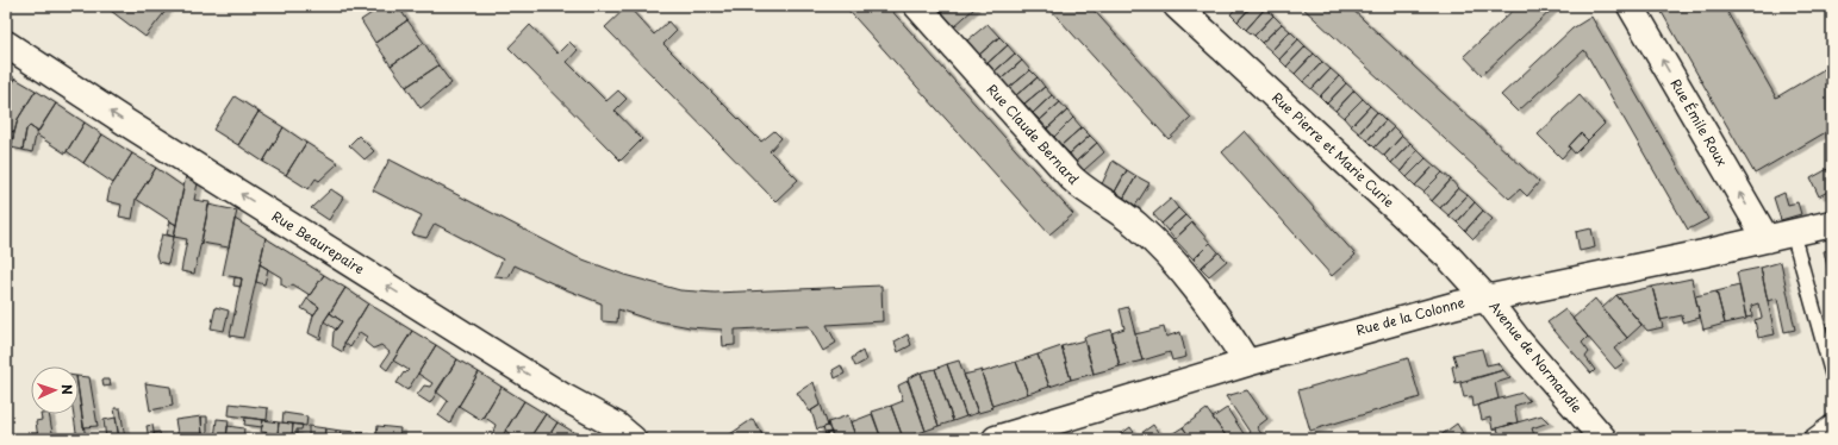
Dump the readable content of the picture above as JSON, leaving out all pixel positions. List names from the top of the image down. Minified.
{"streets":{"street":["Rue Émile Roux","Rue Claude Bernard","Rue Pierre et Marie Curie","Rue Beaurepaire","Rue de la Colonne","Avenue de Normandie"]},"crossings":[["Rue Émile Roux","Rue de la Colonne"],["Rue Claude Bernard","Rue de la Colonne"],["Rue Pierre et Marie Curie","Rue de la Colonne"],["Rue Pierre et Marie Curie","Avenue de Normandie"],["Rue de la Colonne","Avenue de Normandie"]],"one_way":["Rue Émile Roux","Rue Beaurepaire"],"north":"right"}
